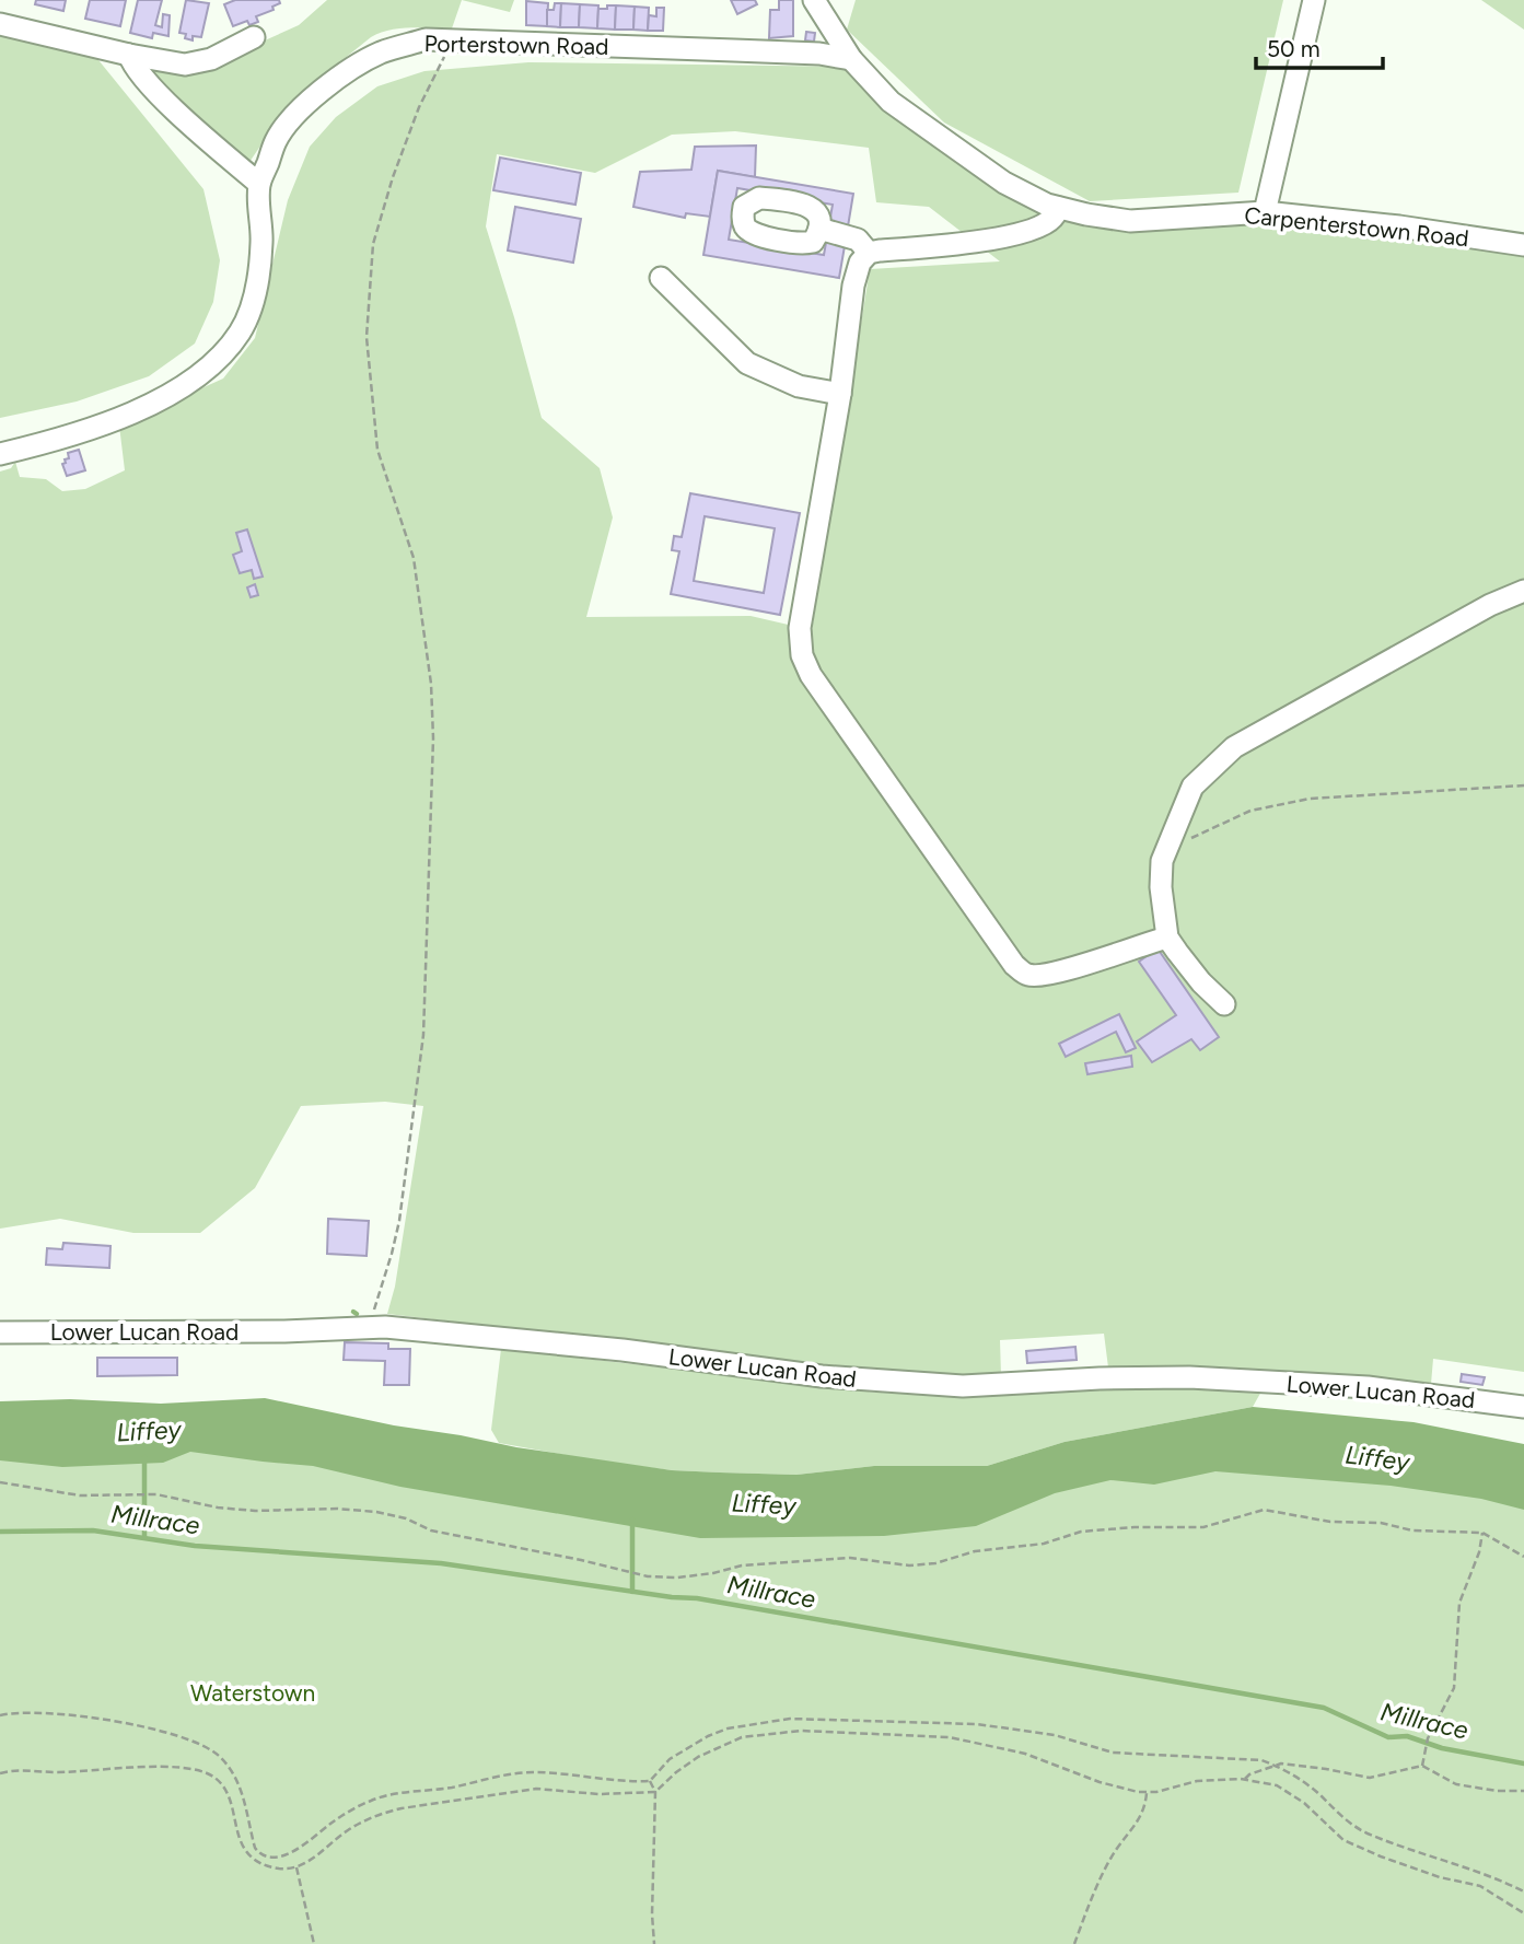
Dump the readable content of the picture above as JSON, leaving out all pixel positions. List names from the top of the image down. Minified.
{"streets":{"street":["Porterstown Road","Carpenterstown Road","Lower Lucan Road"]},"crossings":[["Porterstown Road","Carpenterstown Road"]],"water":["Liffey","Millrace"],"parks":["Waterstown"],"scale_bar":"50 m"}
